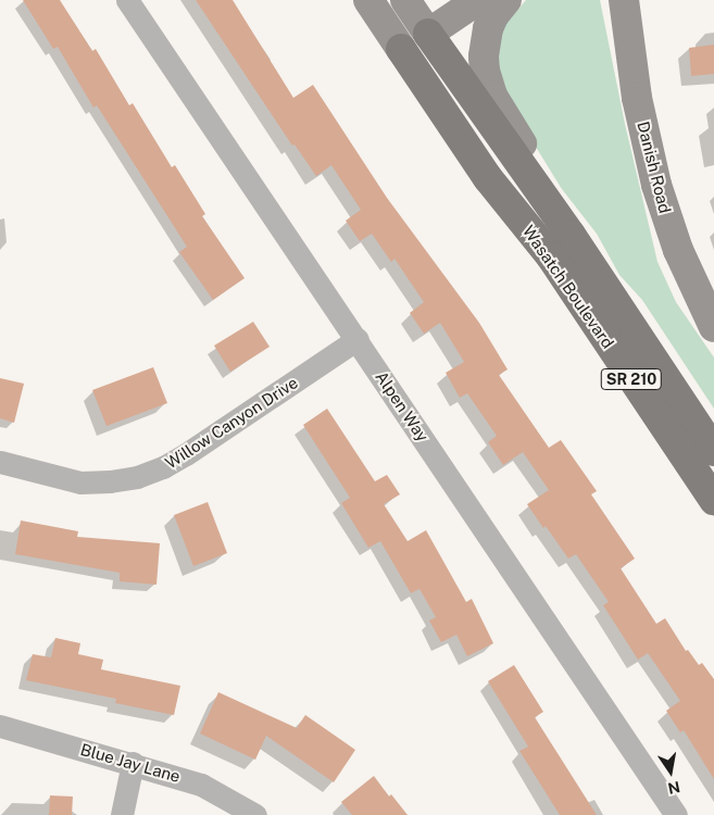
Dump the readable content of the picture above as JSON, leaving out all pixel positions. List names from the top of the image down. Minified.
{"streets":{"main road":["Danish Road","Wasatch Boulevard","SR 210"],"street":["Alpen Way","Willow Canyon Drive","Blue Jay Lane"]},"crossings":[["Wasatch Boulevard","SR 210"],["Alpen Way","Willow Canyon Drive"]],"north":"bottom"}
